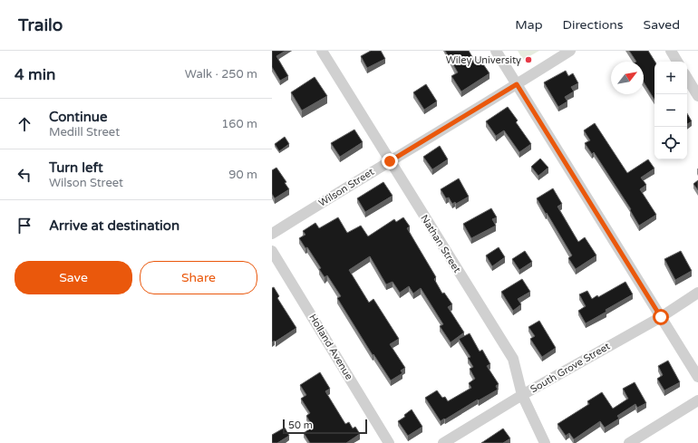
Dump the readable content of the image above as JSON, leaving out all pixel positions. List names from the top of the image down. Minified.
{"streets":{"street":["Wilson Street","Nathan Street","Holland Avenue","South Grove Street"]},"crossings":[["Wilson Street","Nathan Street"],["Nathan Street","South Grove Street"]],"places":["Wiley University"],"scale_bar":"50 m","north":"top right","page":{"header":"Trailo","nav":["Map","Directions","Saved"],"heading":["4 min","Walk · 250 m"],"map_buttons":["+","−"],"list":[["Continue","Medill Street","160 m"],["Turn left","Wilson Street","90 m"],"Arrive at destination"],"buttons":["Save","Share"],"scale":"50 m"}}
